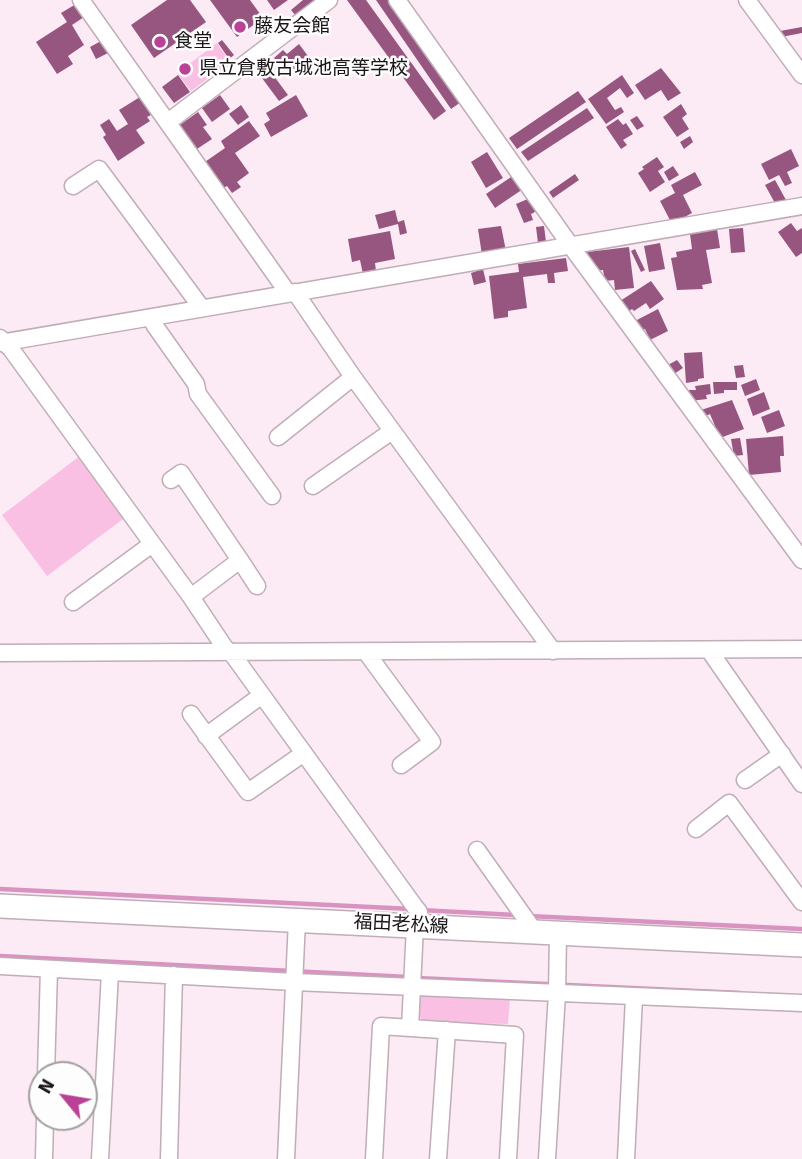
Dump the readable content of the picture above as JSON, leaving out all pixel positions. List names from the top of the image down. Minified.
{"streets":{"main road":["福田老松線"]},"places":["藤友会館","食堂","県立倉敷古城池高等学校"],"north":"top left"}
